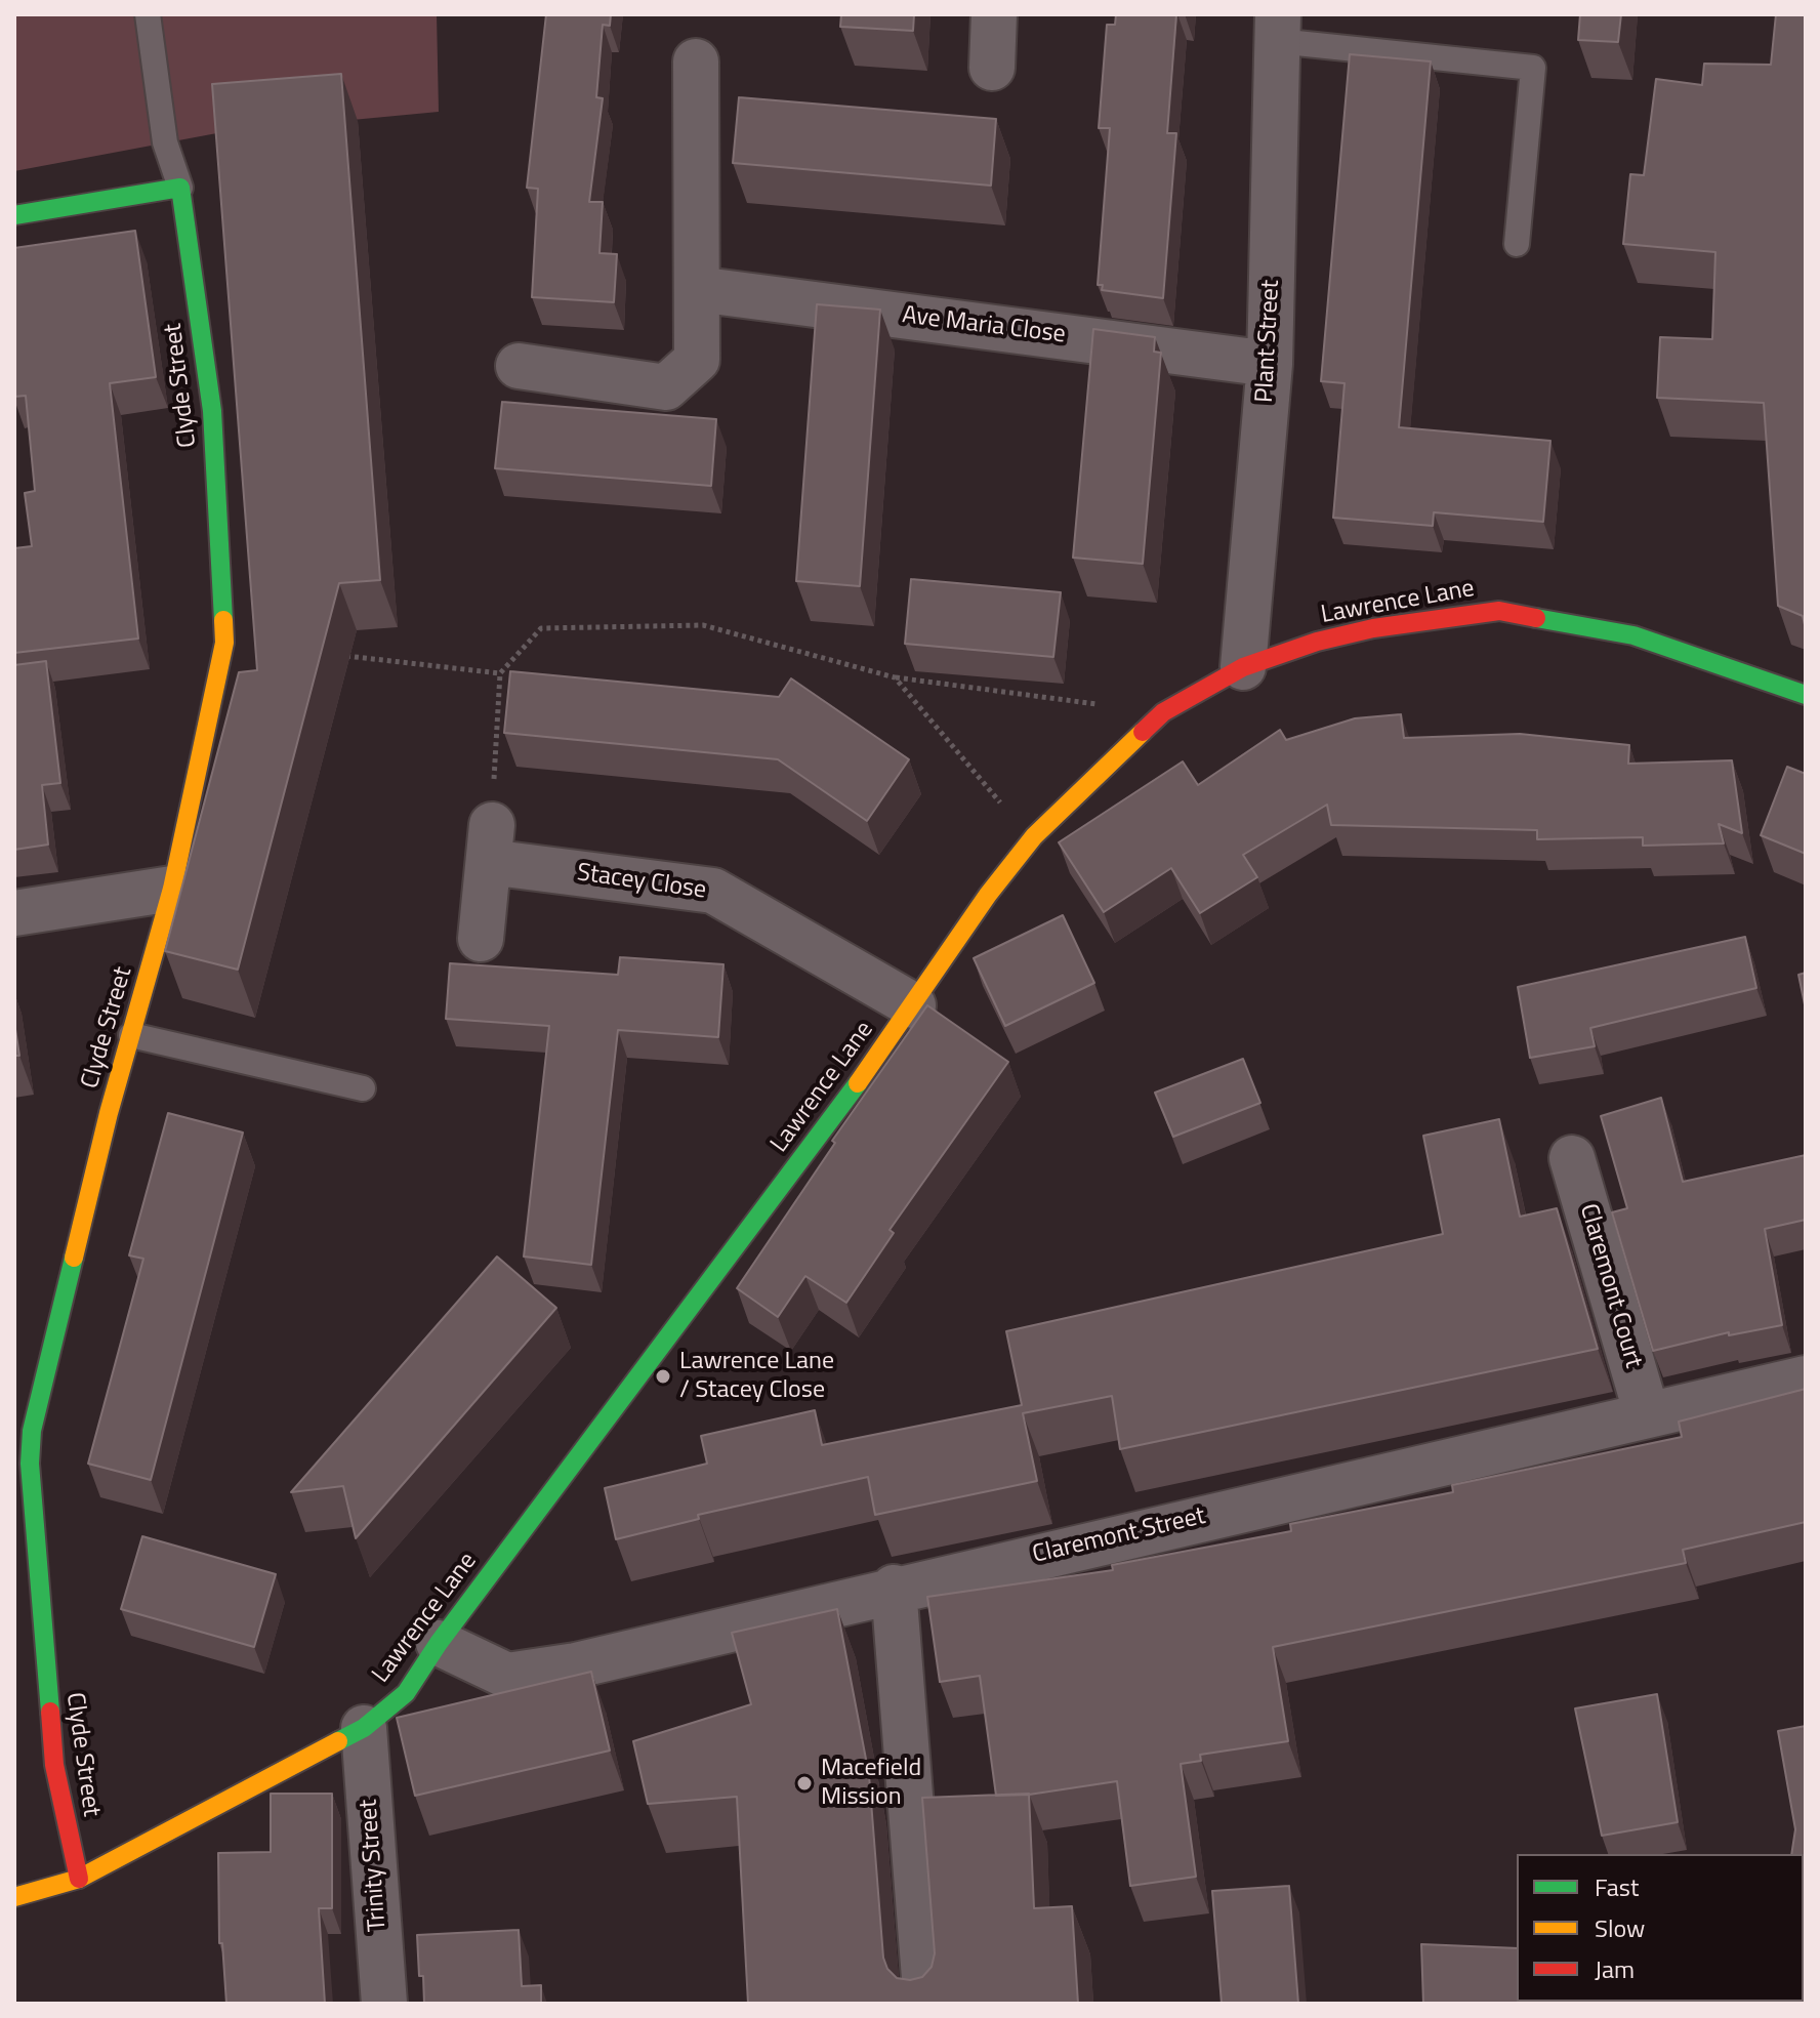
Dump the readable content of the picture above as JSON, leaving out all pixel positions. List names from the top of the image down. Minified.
{"streets":{"street":["Ave Maria Close","Plant Street","Clyde Street","Lawrence Lane","Stacey Close","Claremont Court","Claremont Street","Trinity Street"]},"crossings":[["Ave Maria Close","Plant Street"],["Plant Street","Lawrence Lane"],["Clyde Street","Lawrence Lane"],["Lawrence Lane","Stacey Close"],["Lawrence Lane","Claremont Street"],["Lawrence Lane","Trinity Street"],["Claremont Court","Claremont Street"]],"places":["Lawrence Lane / Stacey Close","Macefield Mission"],"legend":["Fast","Slow","Jam"]}
